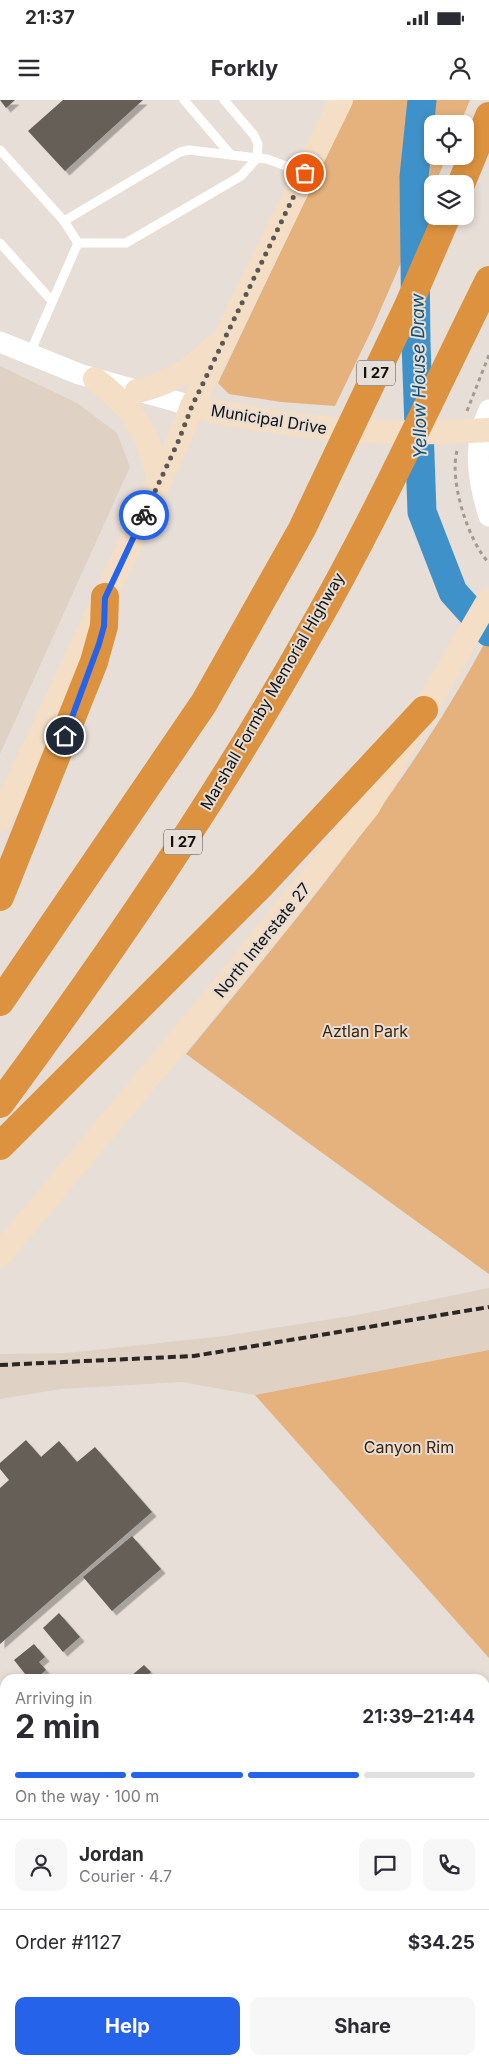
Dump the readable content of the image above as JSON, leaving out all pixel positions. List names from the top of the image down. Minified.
{"streets":{"highway":["I 27","Marshall Formby Memorial Highway"],"main road":["Municipal Drive","North Interstate 27"]},"water":["Yellow House Draw"],"parks":["Aztlan Park","Canyon Rim"],"page":{"status":"21:37","header":"Forkly","heading":["2 min","Arriving in","21:39–21:44"],"panel":["Jordan","Courier · 4.7","Order #1127","$34.25"],"bar":"On the way · 100 m","buttons":["Help","Share"]}}
